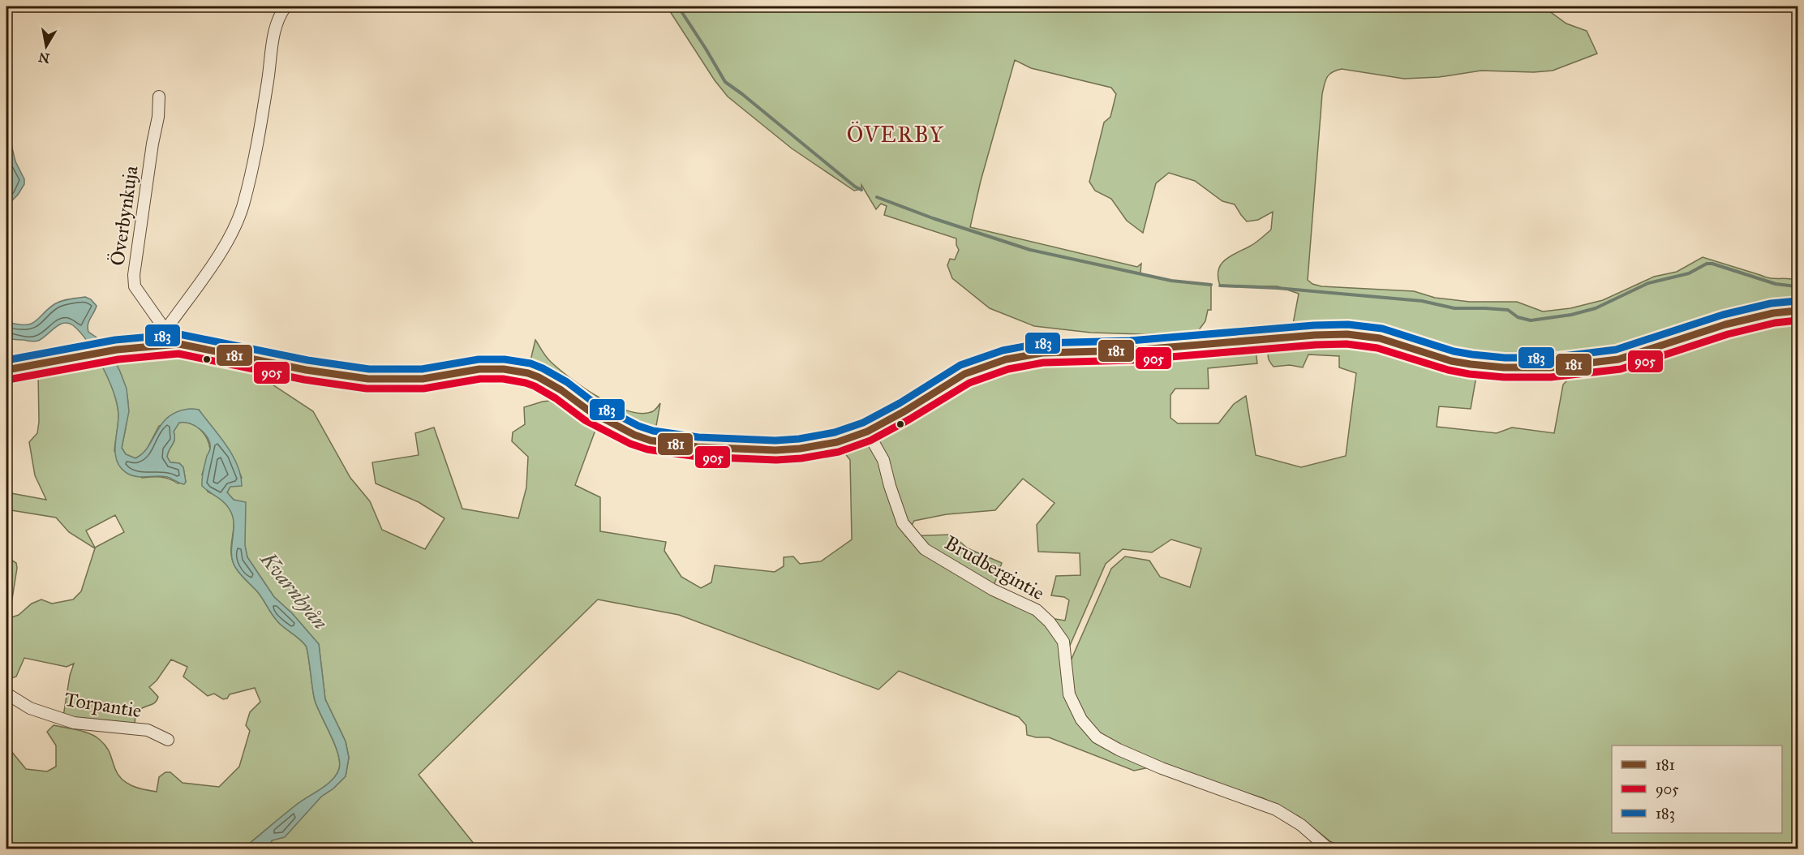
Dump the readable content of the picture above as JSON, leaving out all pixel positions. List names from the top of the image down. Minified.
{"streets":{"street":["Överbynkuja","Brudbergintie","Torpantie"]},"districts":["ÖVERBY"],"water":["Kvarnbyån"],"lines":["transit line 183","transit line 181","transit line 905"],"legend":["181","905","183"],"north":"bottom"}
